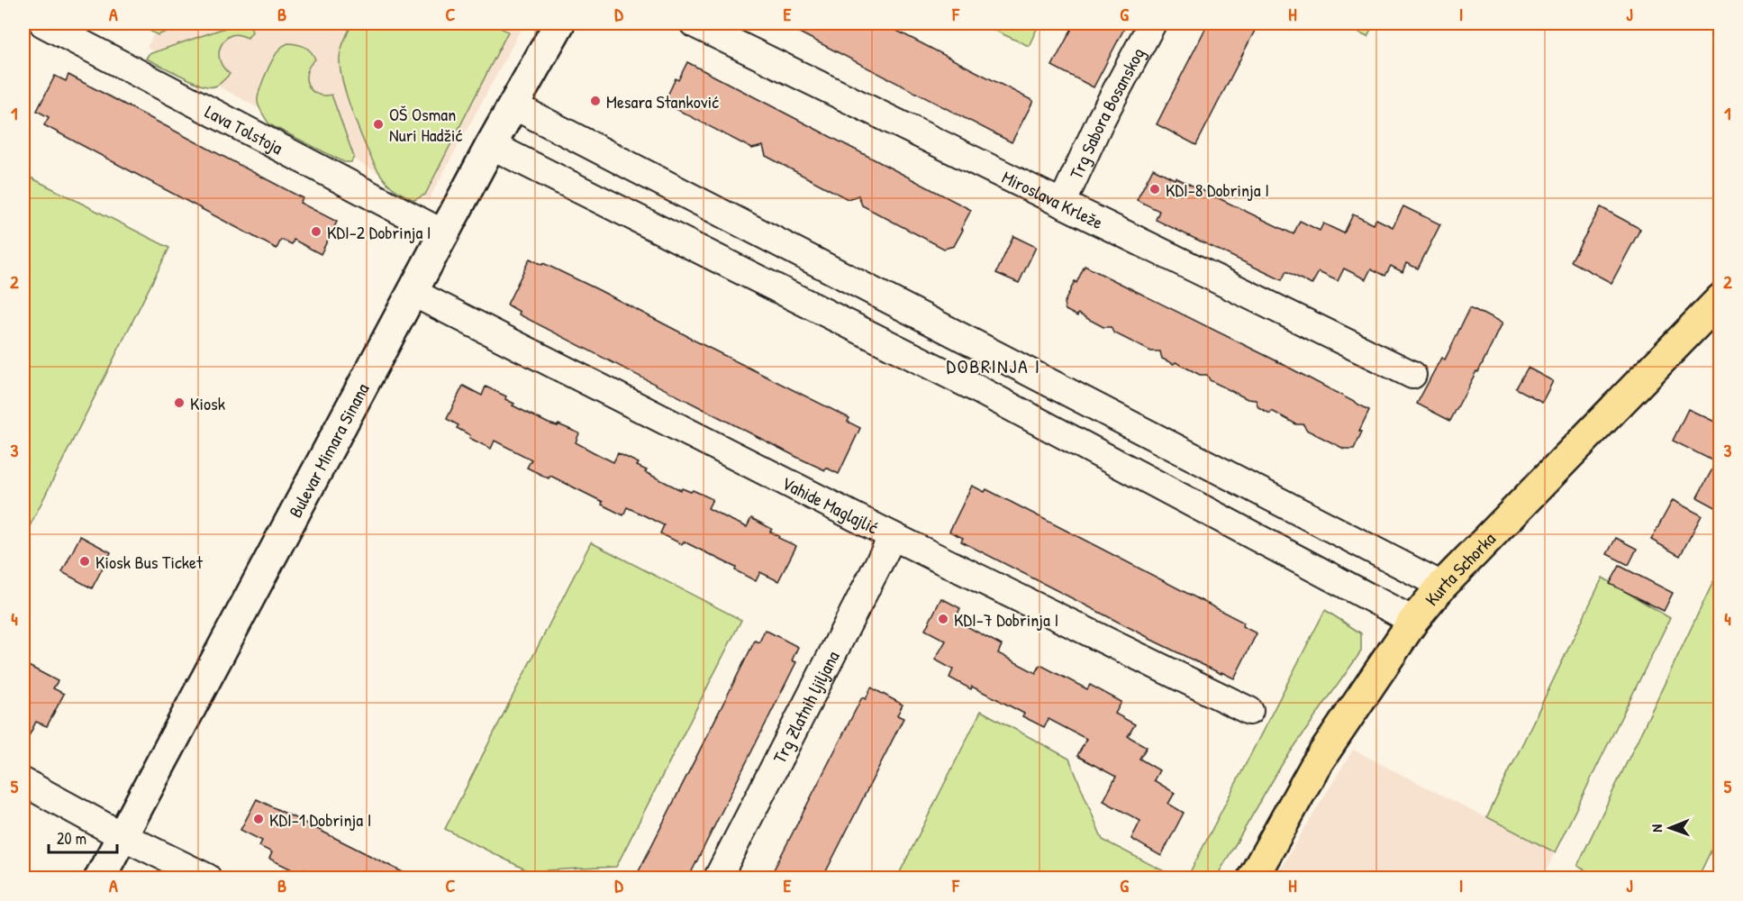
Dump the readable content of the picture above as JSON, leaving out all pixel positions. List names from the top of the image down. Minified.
{"streets":{"main road":["Kurta Schorka"],"street":["Trg Sabora Bosanskog","Lava Tolstoja","Miroslava Krleže","Bulevar Mimara Sinana","Vahide Maglajlić","Trg Zlatnih ljiljana"]},"crossings":[["Trg Sabora Bosanskog","Miroslava Krleže"],["Lava Tolstoja","Bulevar Mimara Sinana"],["Bulevar Mimara Sinana","Vahide Maglajlić"],["Vahide Maglajlić","Trg Zlatnih ljiljana"]],"districts":["DOBRINJA I"],"places":["Mesara Stanković","OŠ Osman Nuri Hadžić","KDI-8 Dobrinja I","KDI-2 Dobrinja I","Kiosk","Kiosk Bus Ticket","KDI-7 Dobrinja I","KDI-1 Dobrinja I"],"scale_bar":"20 m","north":"left","grid":{"columns":["A","B","C","D","E","F","G","H","I","J"],"rows":["1","2","3","4","5"]}}
